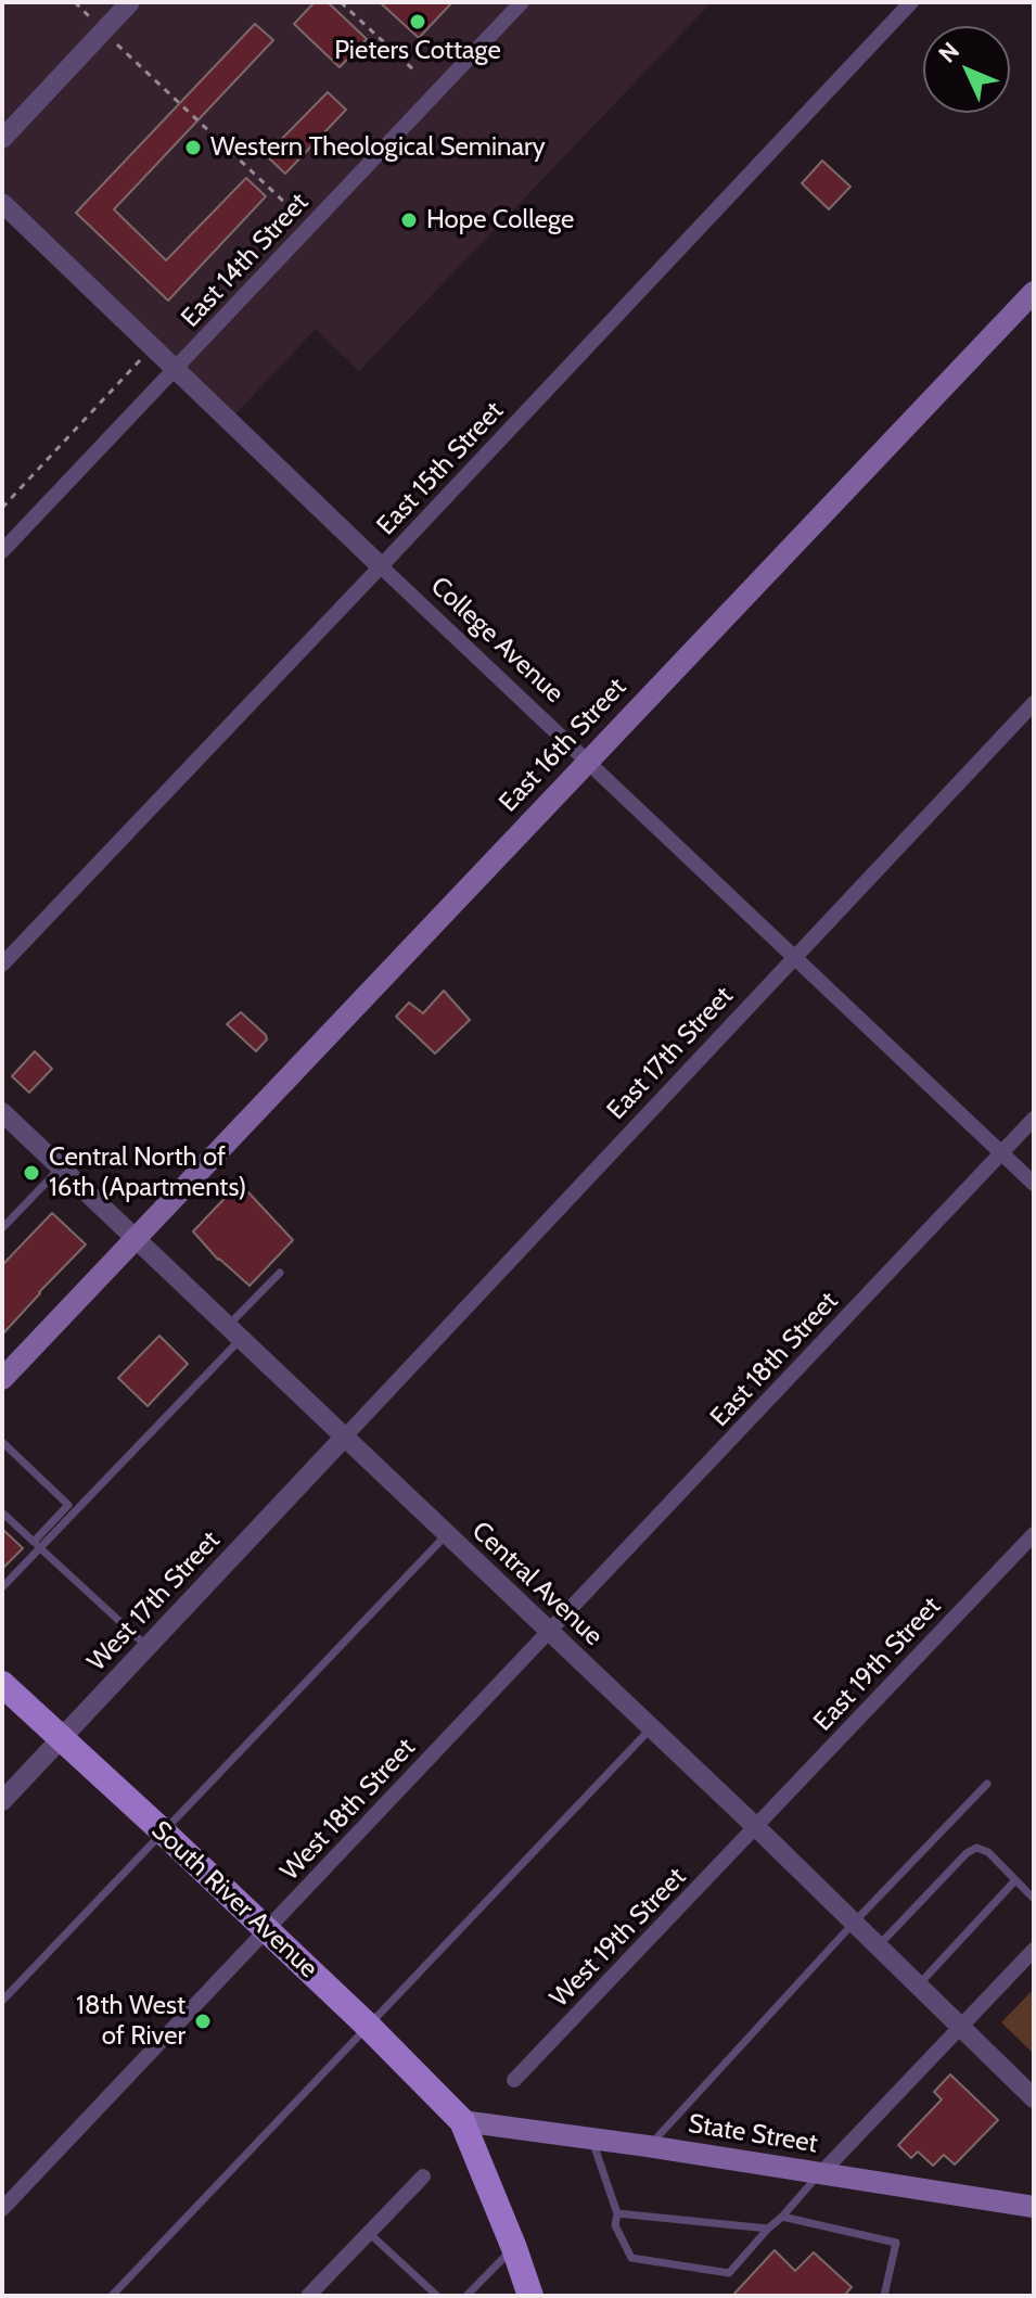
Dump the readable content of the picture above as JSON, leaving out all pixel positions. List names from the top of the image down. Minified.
{"streets":{"main road":["East 16th Street","South River Avenue","State Street"],"street":["East 14th Street","East 15th Street","College Avenue","East 17th Street","East 18th Street","Central Avenue","West 17th Street","East 19th Street","West 18th Street","West 19th Street"]},"crossings":[["East 14th Street","College Avenue"],["East 15th Street","College Avenue"],["College Avenue","East 16th Street"],["College Avenue","East 17th Street"],["College Avenue","East 18th Street"],["East 16th Street","Central Avenue"],["East 17th Street","Central Avenue"],["East 17th Street","West 17th Street"],["East 18th Street","Central Avenue"],["East 18th Street","West 18th Street"],["Central Avenue","West 17th Street"],["Central Avenue","East 19th Street"],["Central Avenue","West 18th Street"],["Central Avenue","West 19th Street"],["West 17th Street","South River Avenue"],["East 19th Street","West 19th Street"],["West 18th Street","South River Avenue"],["South River Avenue","State Street"]],"places":["Pieters Cottage","Western Theological Seminary","Hope College","Central North of 16th (Apartments)","18th West of River"],"north":"top left"}
